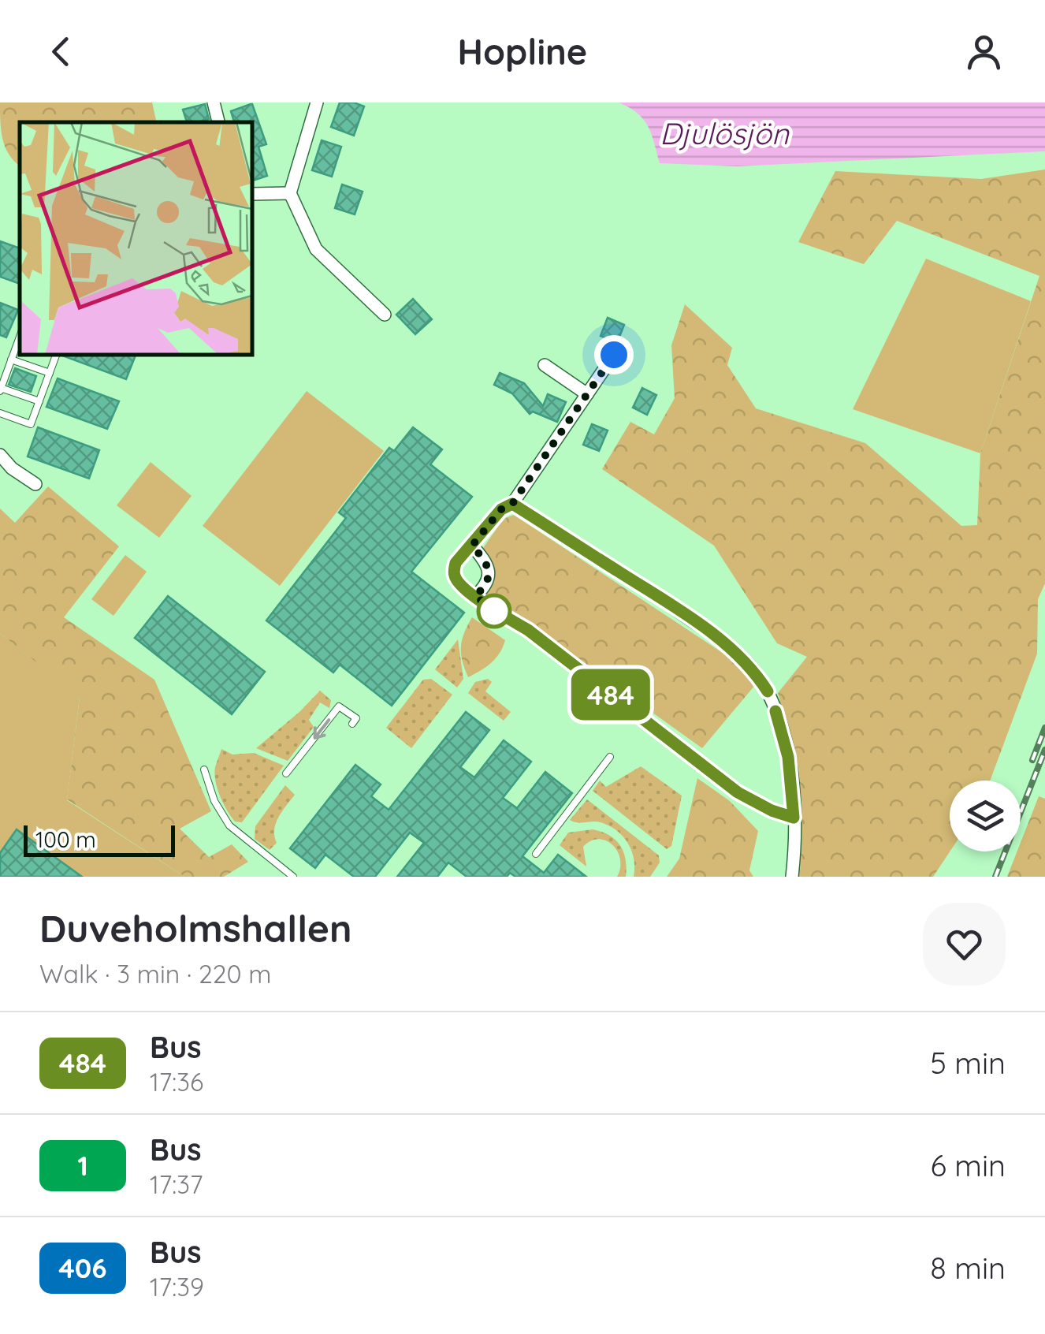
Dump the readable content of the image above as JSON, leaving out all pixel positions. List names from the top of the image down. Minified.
{"water":["Djulösjön"],"lines":["bus line 484"],"scale_bar":"100 m","page":{"header":"Hopline","on_map":"484","scale":"100 m","heading":["Duveholmshallen","Walk · 3 min · 220 m"],"list":[{"mark":"484","name":"Bus","note":"17:36","value":"5 min"},{"mark":"1","name":"Bus","note":"17:37","value":"6 min"},{"mark":"406","name":"Bus","note":"17:39","value":"8 min"}]}}
